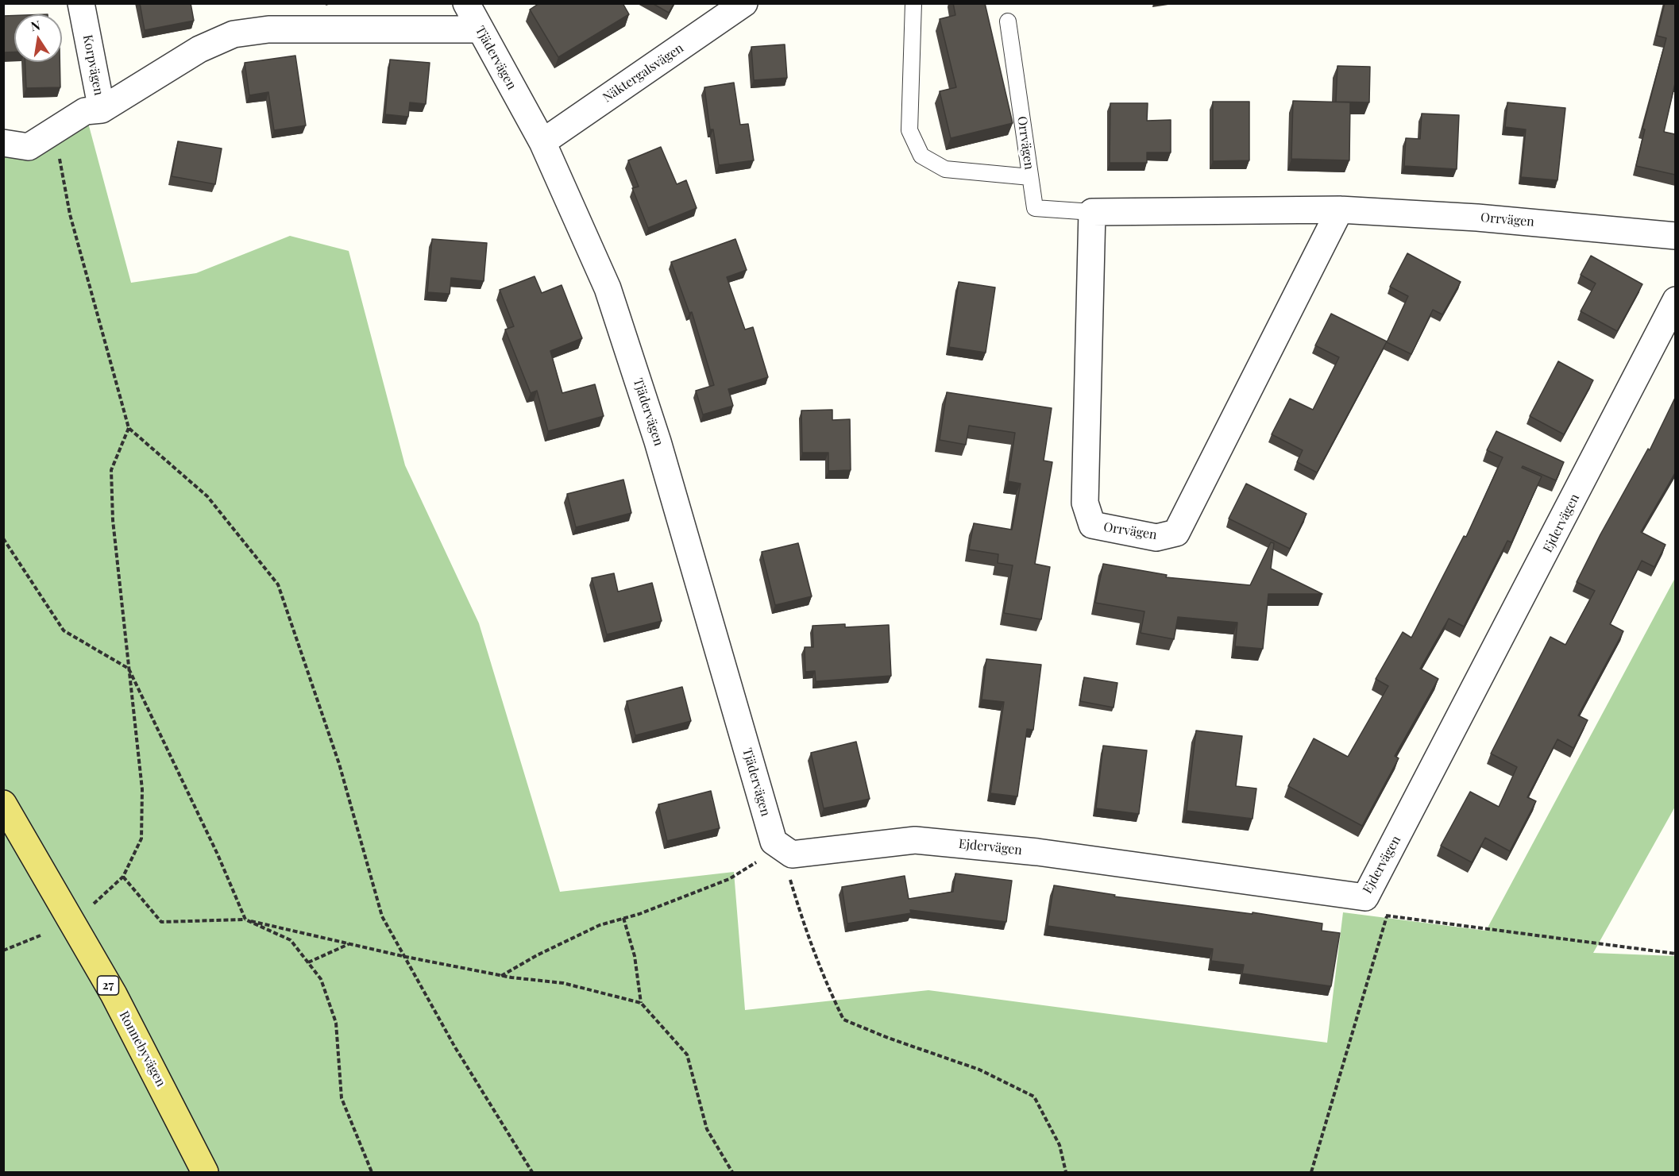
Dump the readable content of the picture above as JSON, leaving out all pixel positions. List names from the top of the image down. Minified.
{"streets":{"main road":["27","Ronnebyvägen"],"street":["Tjädervägen","Korpvägen","Näktergalsvägen","Orrvägen","Ejdervägen"]},"crossings":[["Tjädervägen","Näktergalsvägen"],["Tjädervägen","Ejdervägen"]],"north":"top"}
